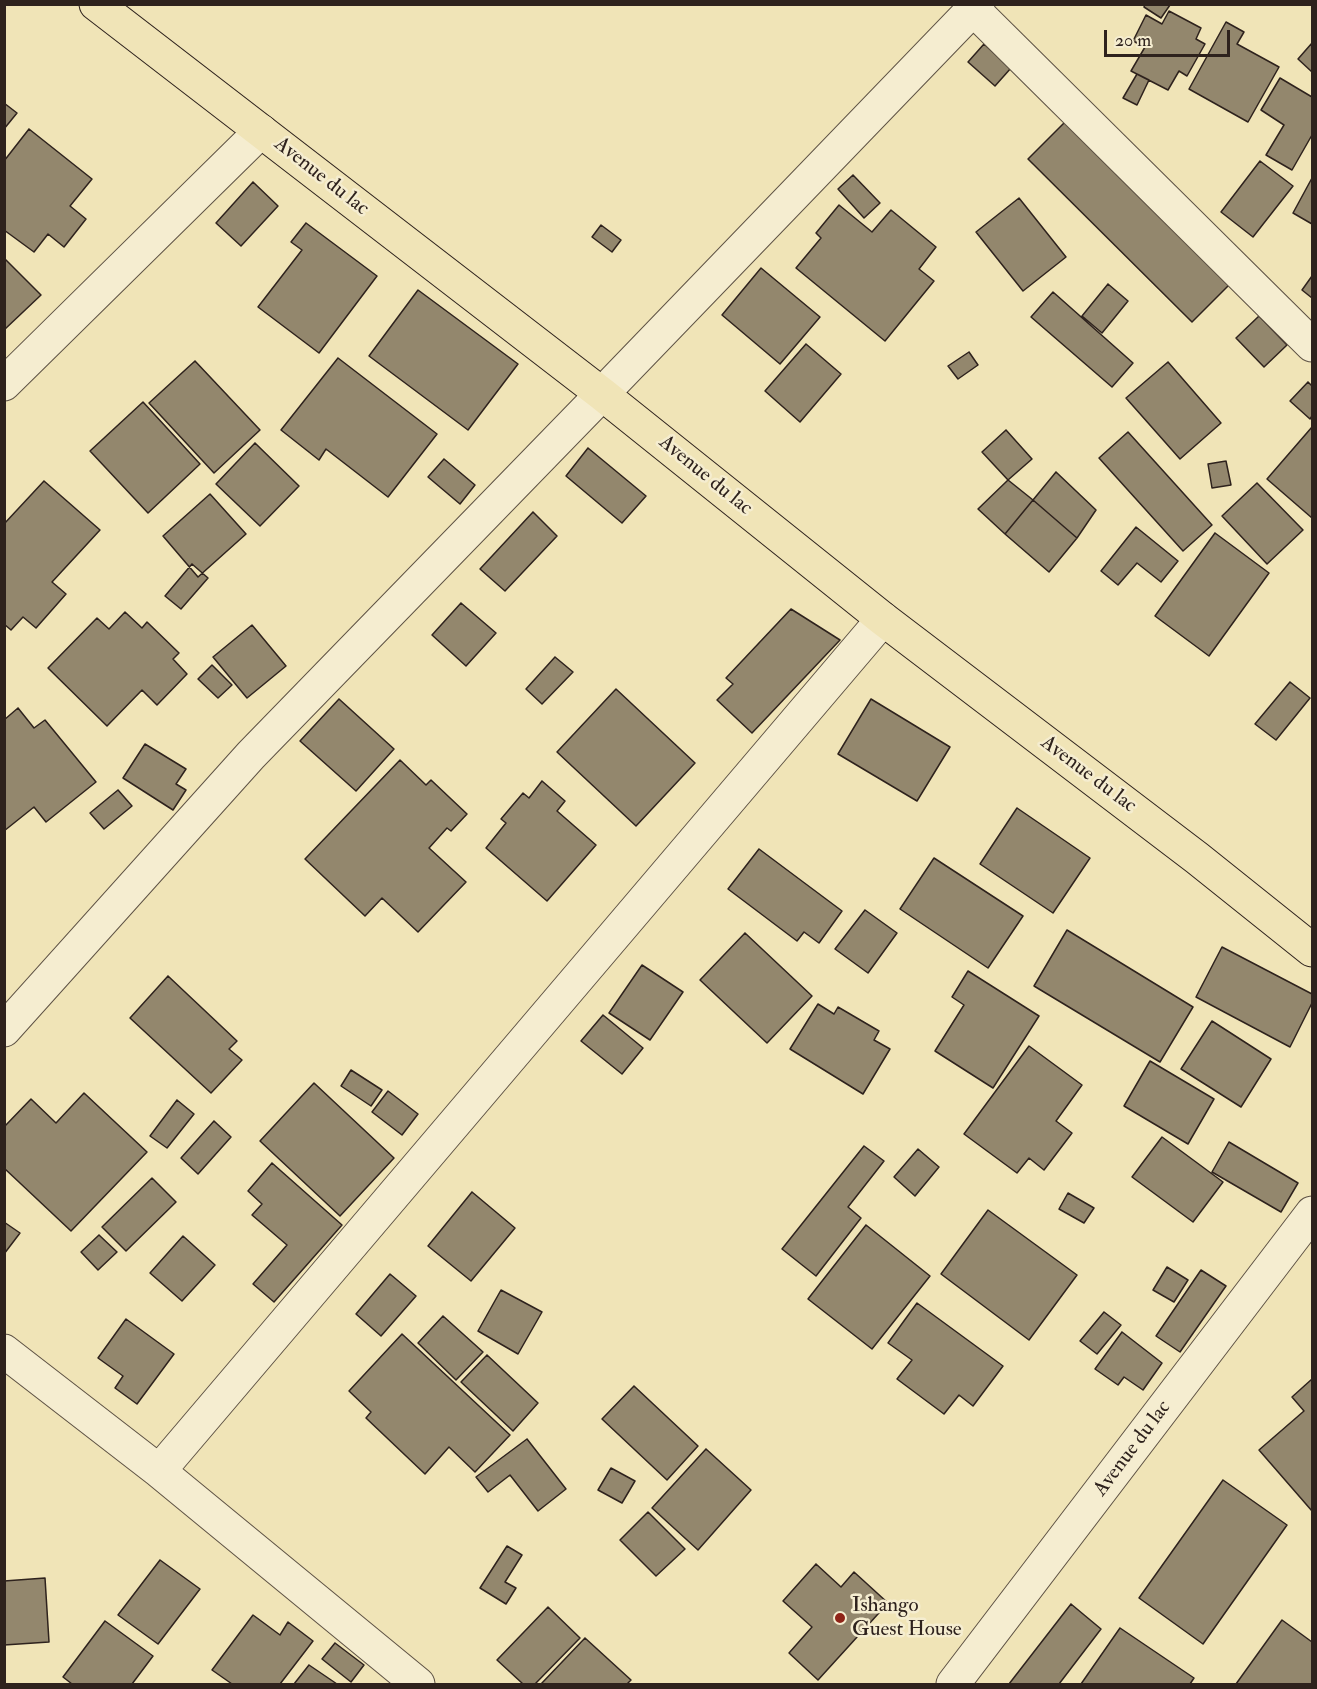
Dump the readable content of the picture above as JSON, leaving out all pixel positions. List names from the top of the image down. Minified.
{"streets":{"main road":["Avenue du lac"]},"places":["Ishango Guest House"],"scale_bar":"20 m"}
